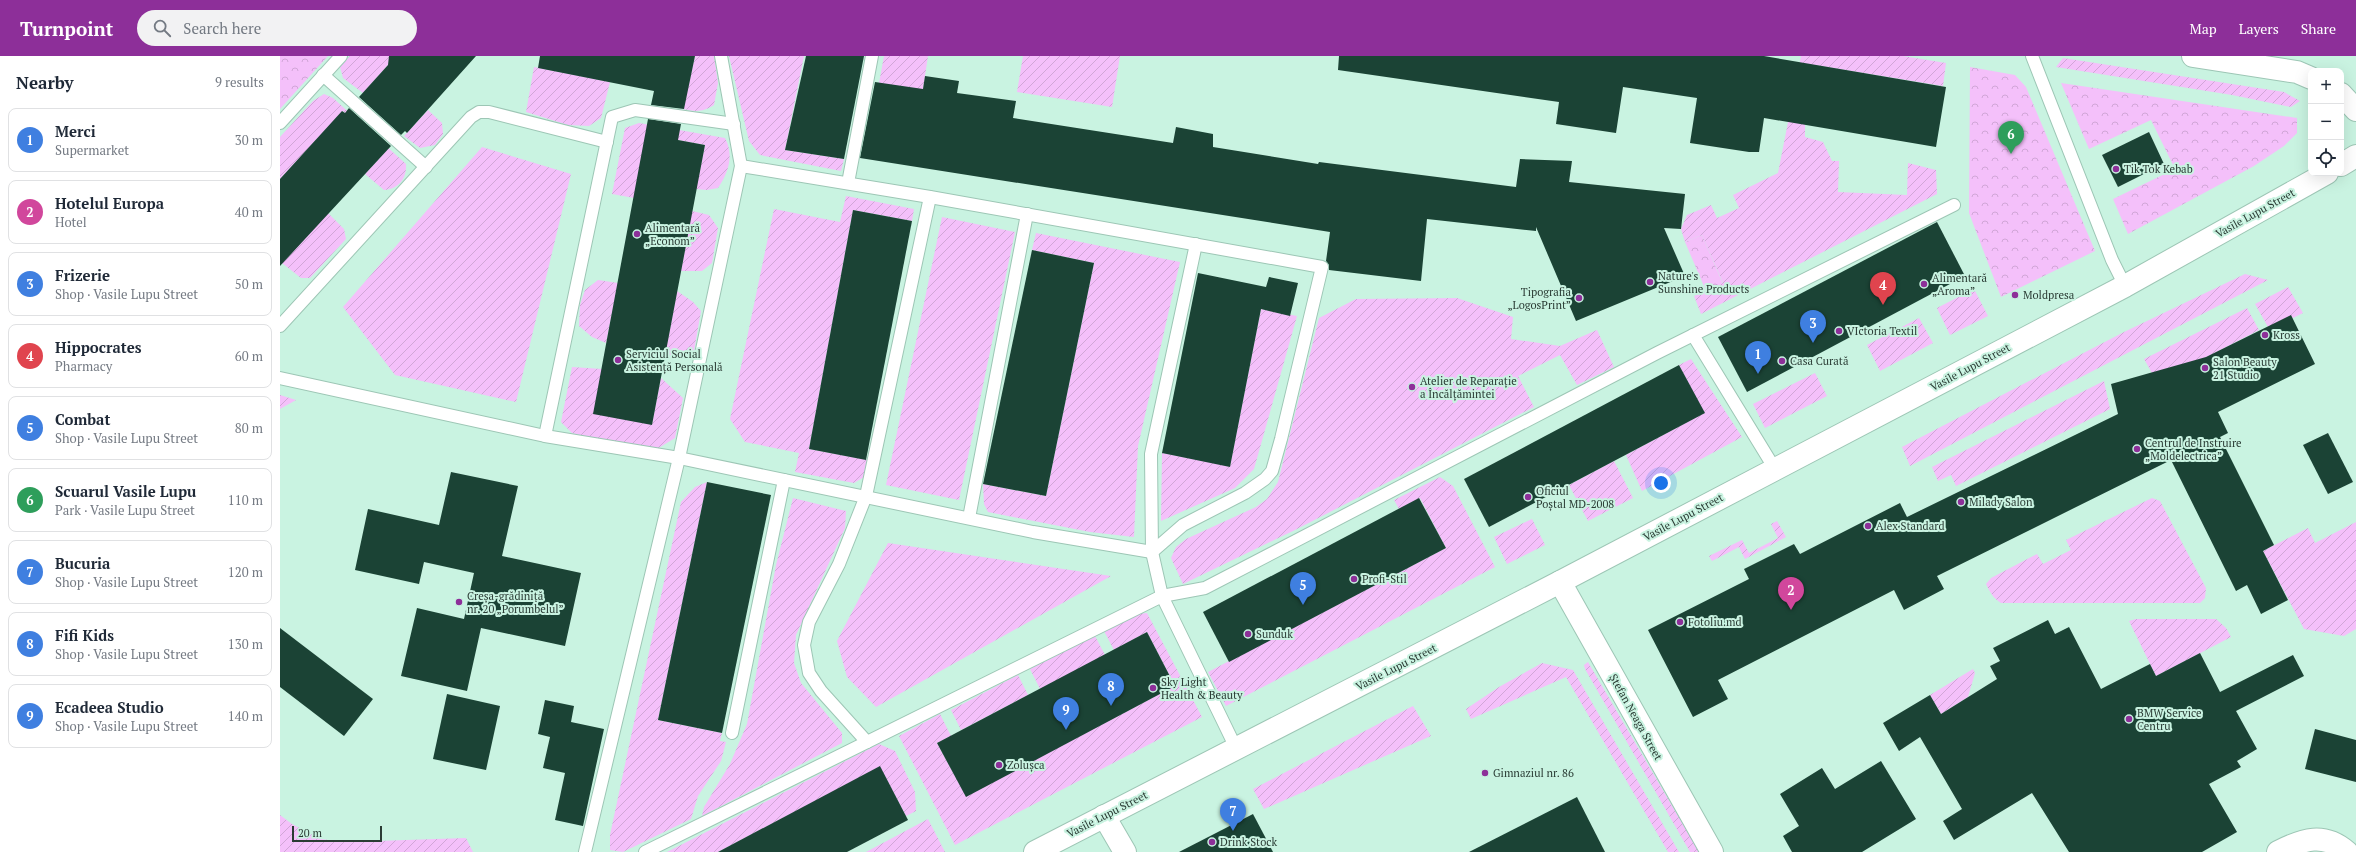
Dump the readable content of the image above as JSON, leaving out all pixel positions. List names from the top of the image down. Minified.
{"streets":{"main road":["Vasile Lupu Street","Ștefan Neaga Street"]},"crossings":[["Vasile Lupu Street","Ștefan Neaga Street"]],"places":["Tik Tok Kebab","Alimentară „Econom”","Nature's Sunshine Products","Alimentară „Aroma”","Moldpresa","Tipografia „LogosPrint”","VIctoria Textil","Kross","Serviciul Social Asistență Personală","Casa Curată","Salon Beauty 21 Studio","Atelier de Reparație a Încălțămintei","Centrul de Instruire „Moldelectrica”","Oficiul Poștal MD-2008","Milady Salon","Alex Standard","Profi-Stil","Creșa-grădiniță nr. 20 „Porumbelul”","Fotoliu.md","Sunduk","Sky Light Health & Beauty","BMW Service Centru","Zolușca","Gimnaziul nr. 86","Drink Stock"],"scale_bar":"20 m","page":{"header":"Turnpoint","search":"Search here","nav":["Map","Layers","Share"],"heading":["Nearby","9 results"],"map_buttons":["+","−"],"list":[{"mark":"1","name":"Merci","note":"Supermarket","value":"30 m"},{"mark":"2","name":"Hotelul Europa","note":"Hotel","value":"40 m"},{"mark":"3","name":"Frizerie","note":"Shop · Vasile Lupu Street","value":"50 m"},{"mark":"4","name":"Hippocrates","note":"Pharmacy","value":"60 m"},{"mark":"5","name":"Combat","note":"Shop · Vasile Lupu Street","value":"80 m"},{"mark":"6","name":"Scuarul Vasile Lupu","note":"Park · Vasile Lupu Street","value":"110 m"},{"mark":"7","name":"Bucuria","note":"Shop · Vasile Lupu Street","value":"120 m"},{"mark":"8","name":"Fifi Kids","note":"Shop · Vasile Lupu Street","value":"130 m"},{"mark":"9","name":"Ecadeea Studio","note":"Shop · Vasile Lupu Street","value":"140 m"}],"pins":["6","4","3","1","5","2","8","9","7"],"scale":"20 m"}}
